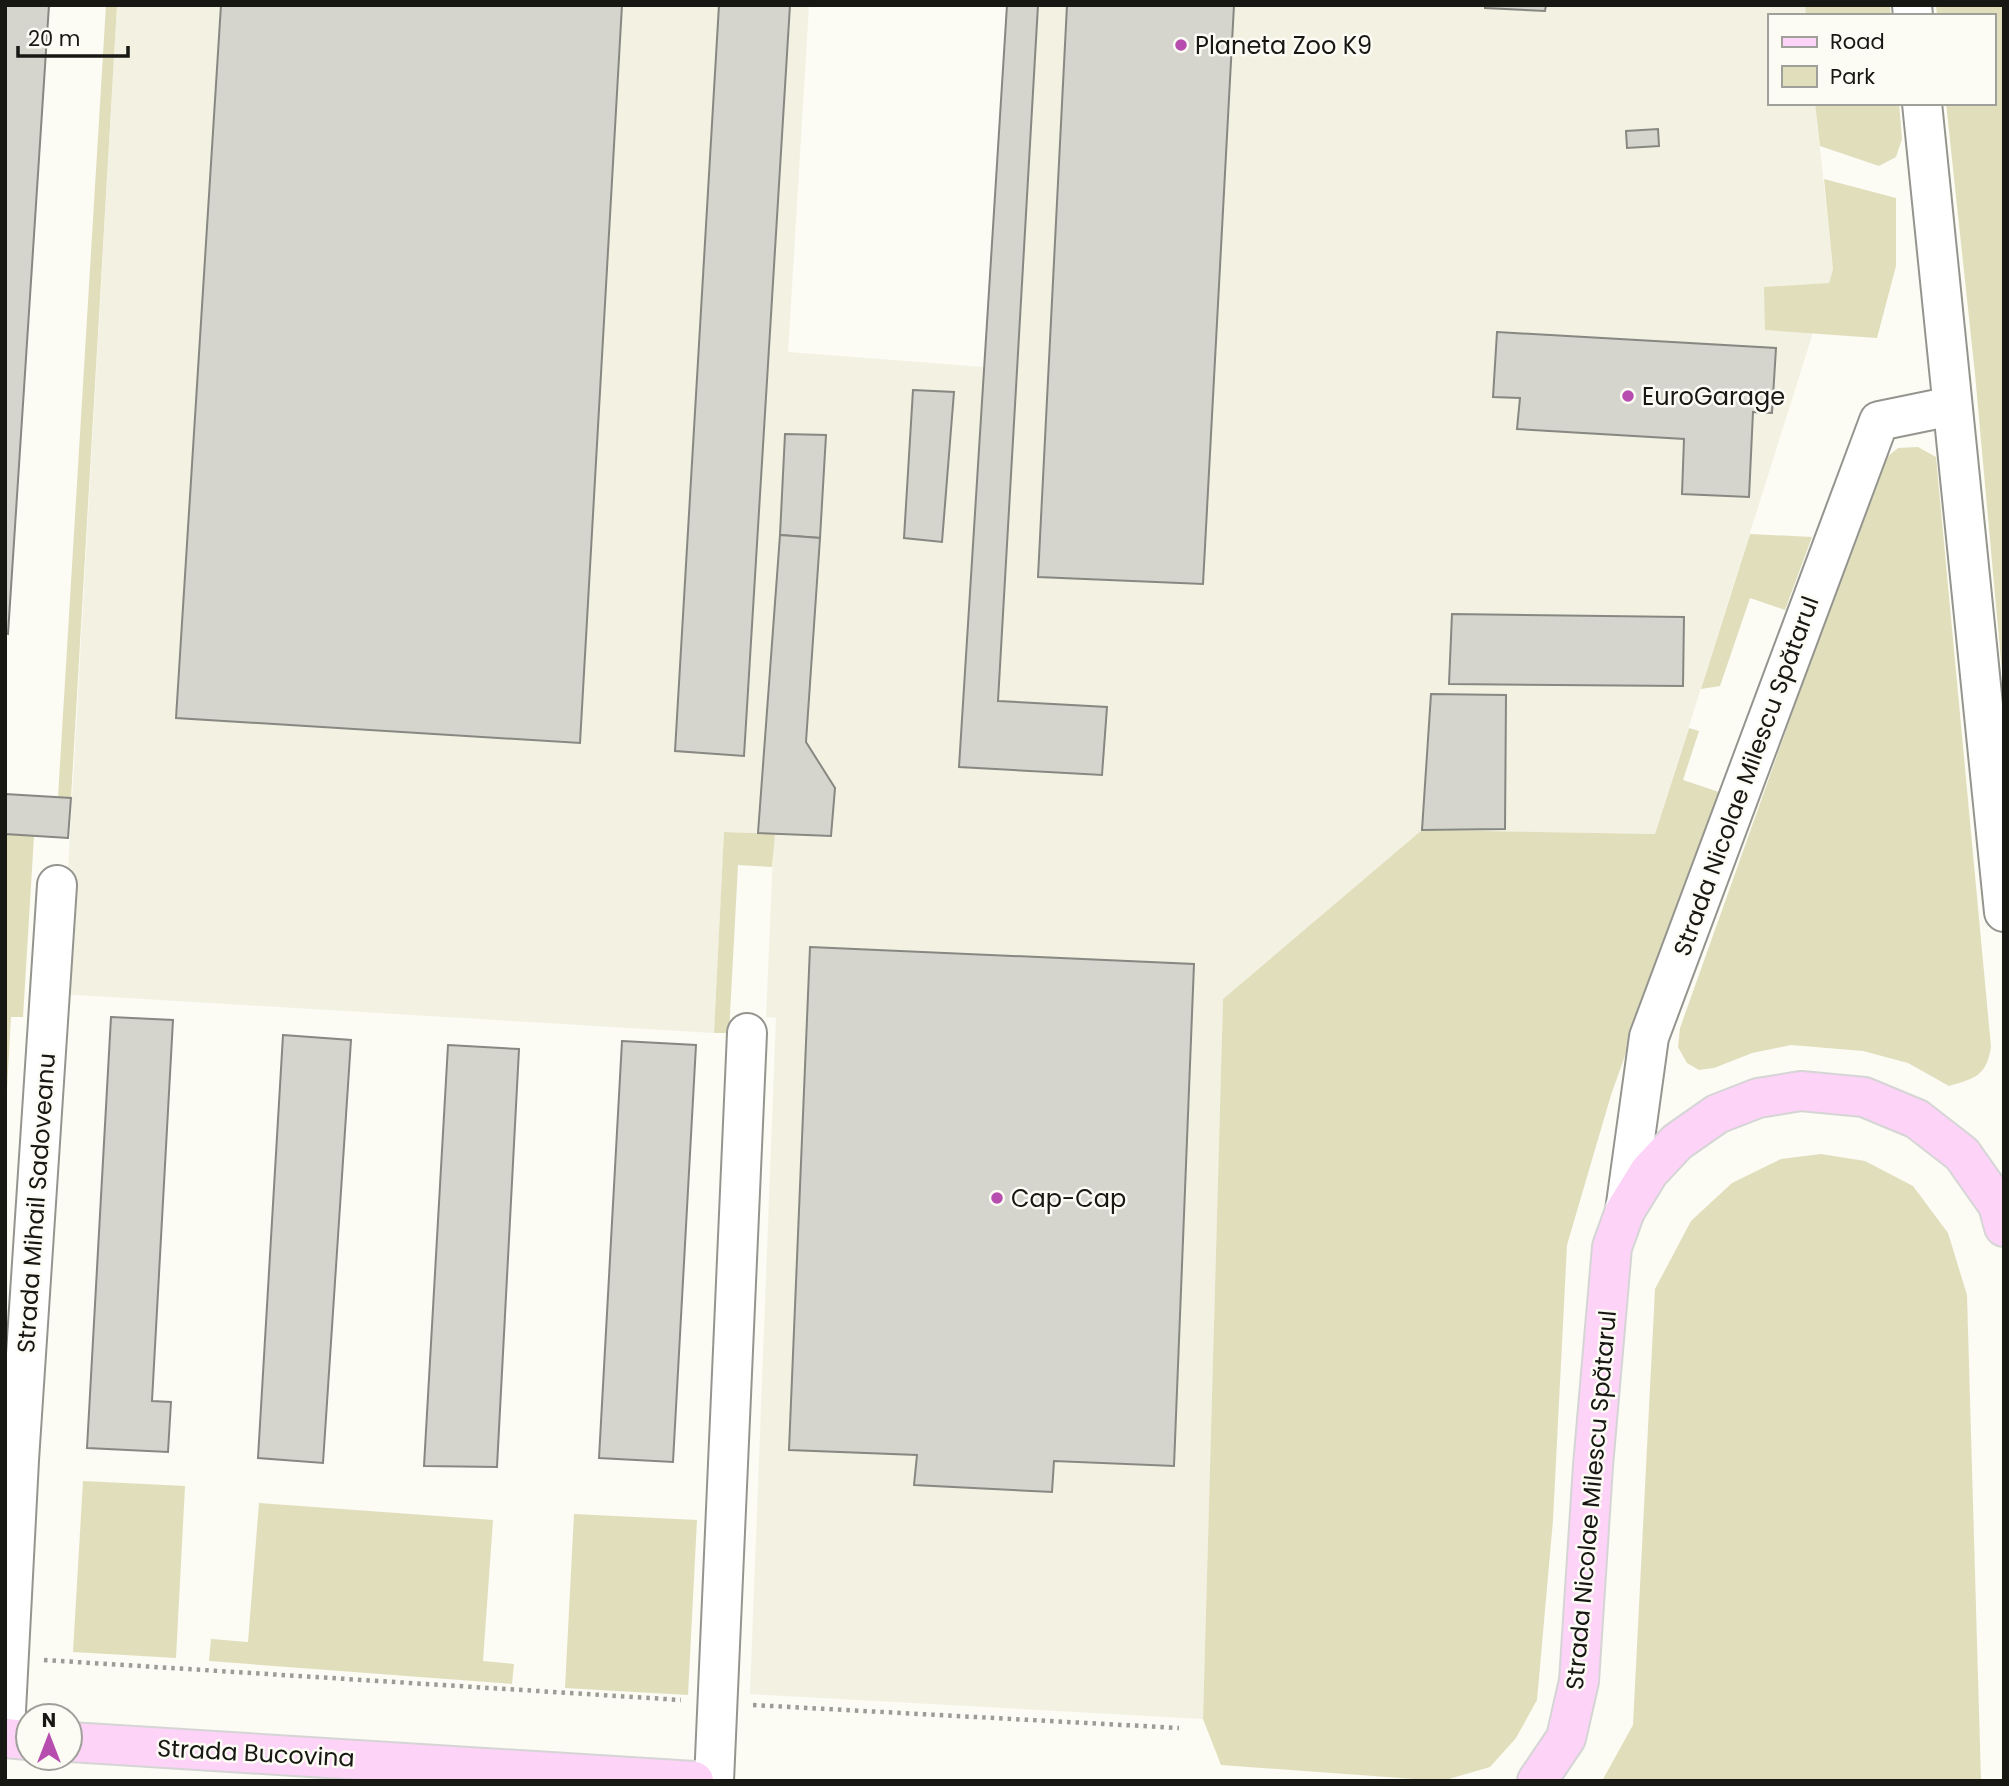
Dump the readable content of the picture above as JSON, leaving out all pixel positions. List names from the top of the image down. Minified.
{"streets":{"main road":["Strada Nicolae Milescu Spătarul","Strada Bucovina"],"street":["Strada Mihail Sadoveanu"]},"places":["Planeta Zoo K9","EuroGarage","Cap-Cap"],"legend":["Road","Park"],"scale_bar":"20 m","north":"top"}
